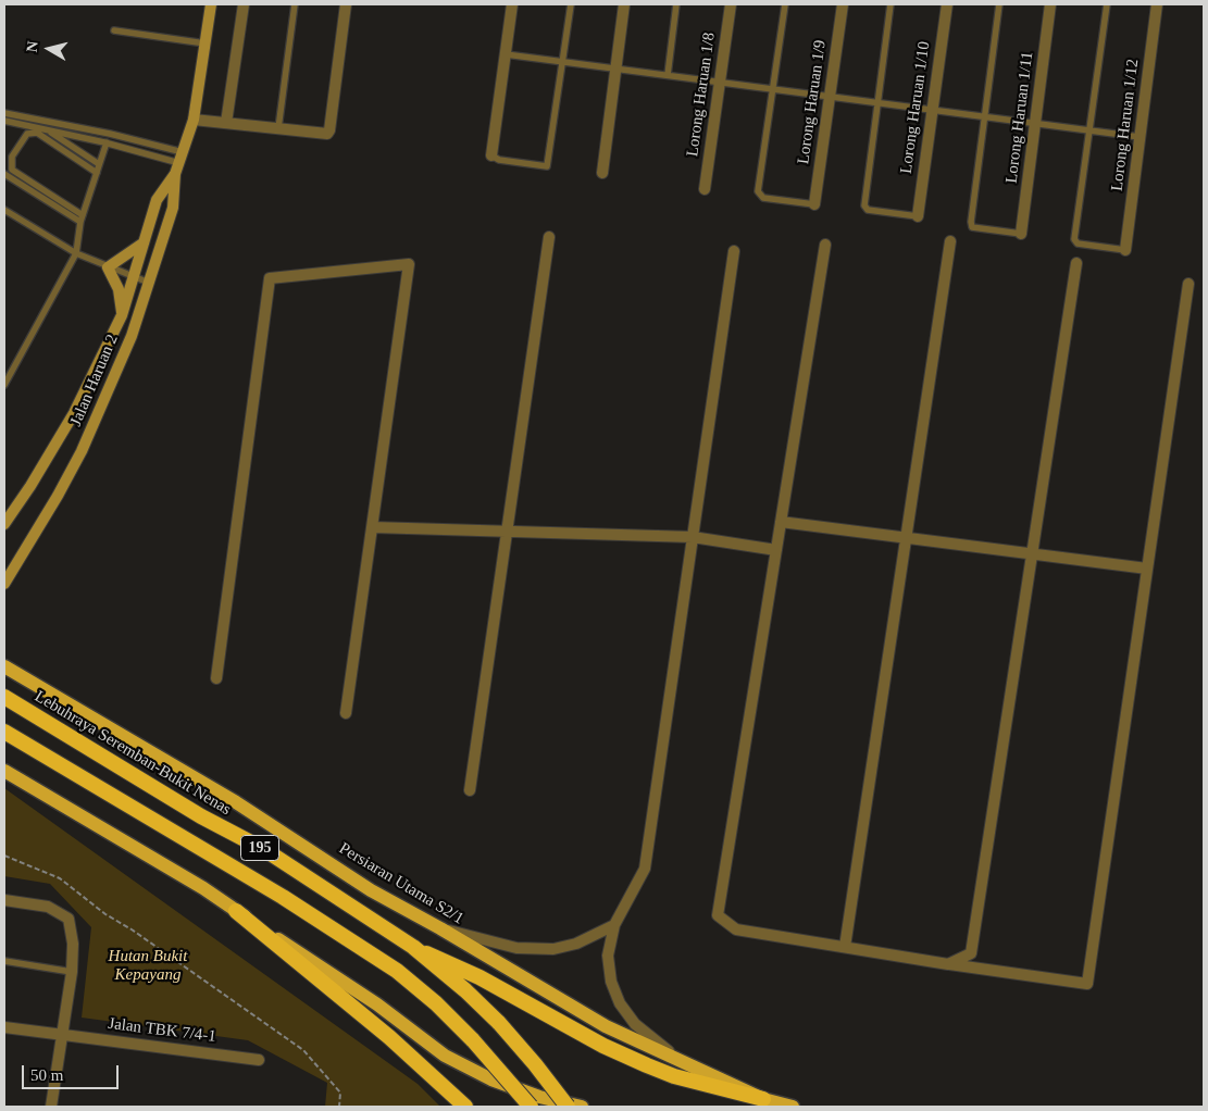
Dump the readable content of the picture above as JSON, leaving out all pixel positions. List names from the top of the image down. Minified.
{"streets":{"highway":["Lebuhraya Seremban-Bukit Nenas","195"],"main road":["Jalan Haruan 2","Persiaran Utama S2/1"],"street":["Lorong Haruan 1/8","Lorong Haruan 1/9","Lorong Haruan 1/10","Lorong Haruan 1/11","Lorong Haruan 1/12","Jalan TBK 7/4-1"]},"parks":["Hutan Bukit Kepayang"],"scale_bar":"50 m","north":"left"}
